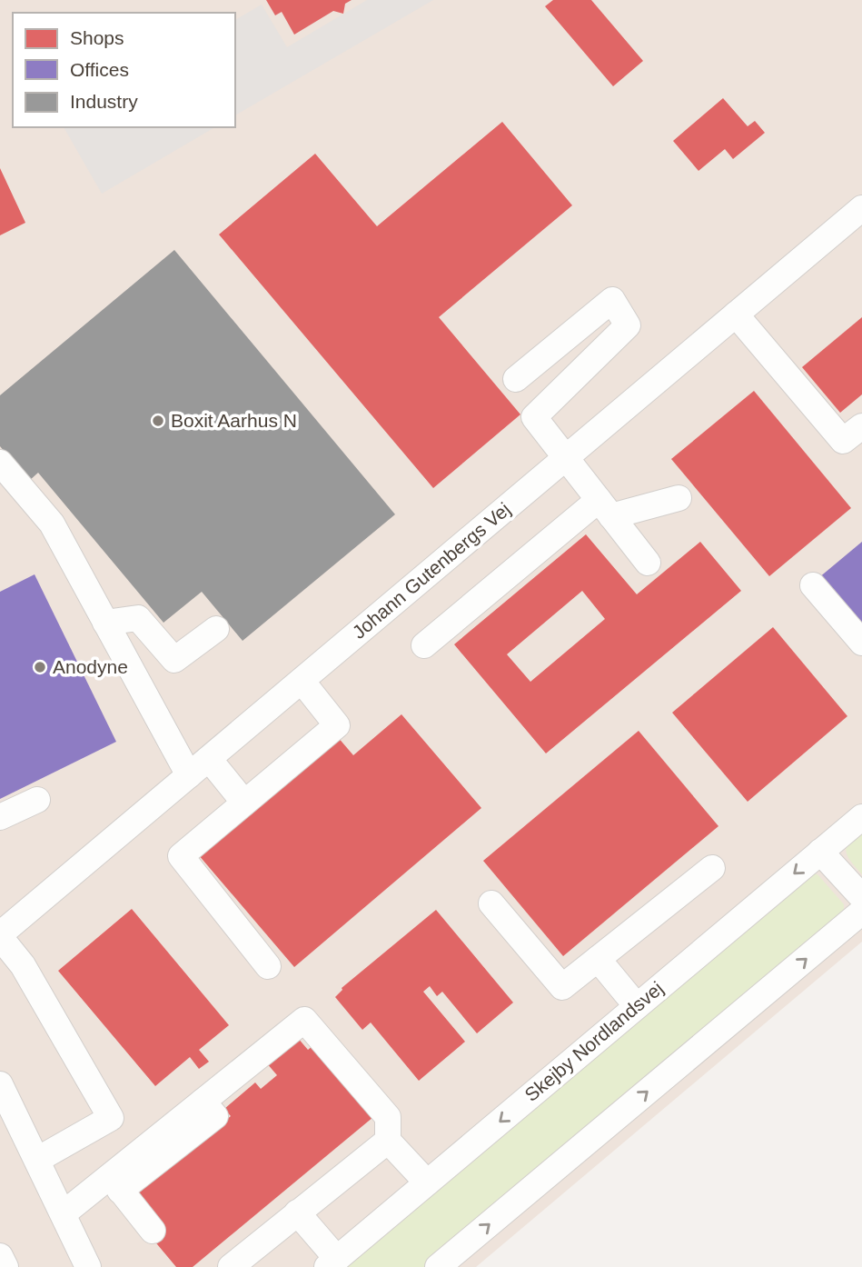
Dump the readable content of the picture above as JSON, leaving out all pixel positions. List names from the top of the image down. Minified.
{"streets":{"street":["Johann Gutenbergs Vej","Skejby Nordlandsvej"]},"places":["Boxit Aarhus N","Anodyne"],"legend":["Shops","Offices","Industry"]}
